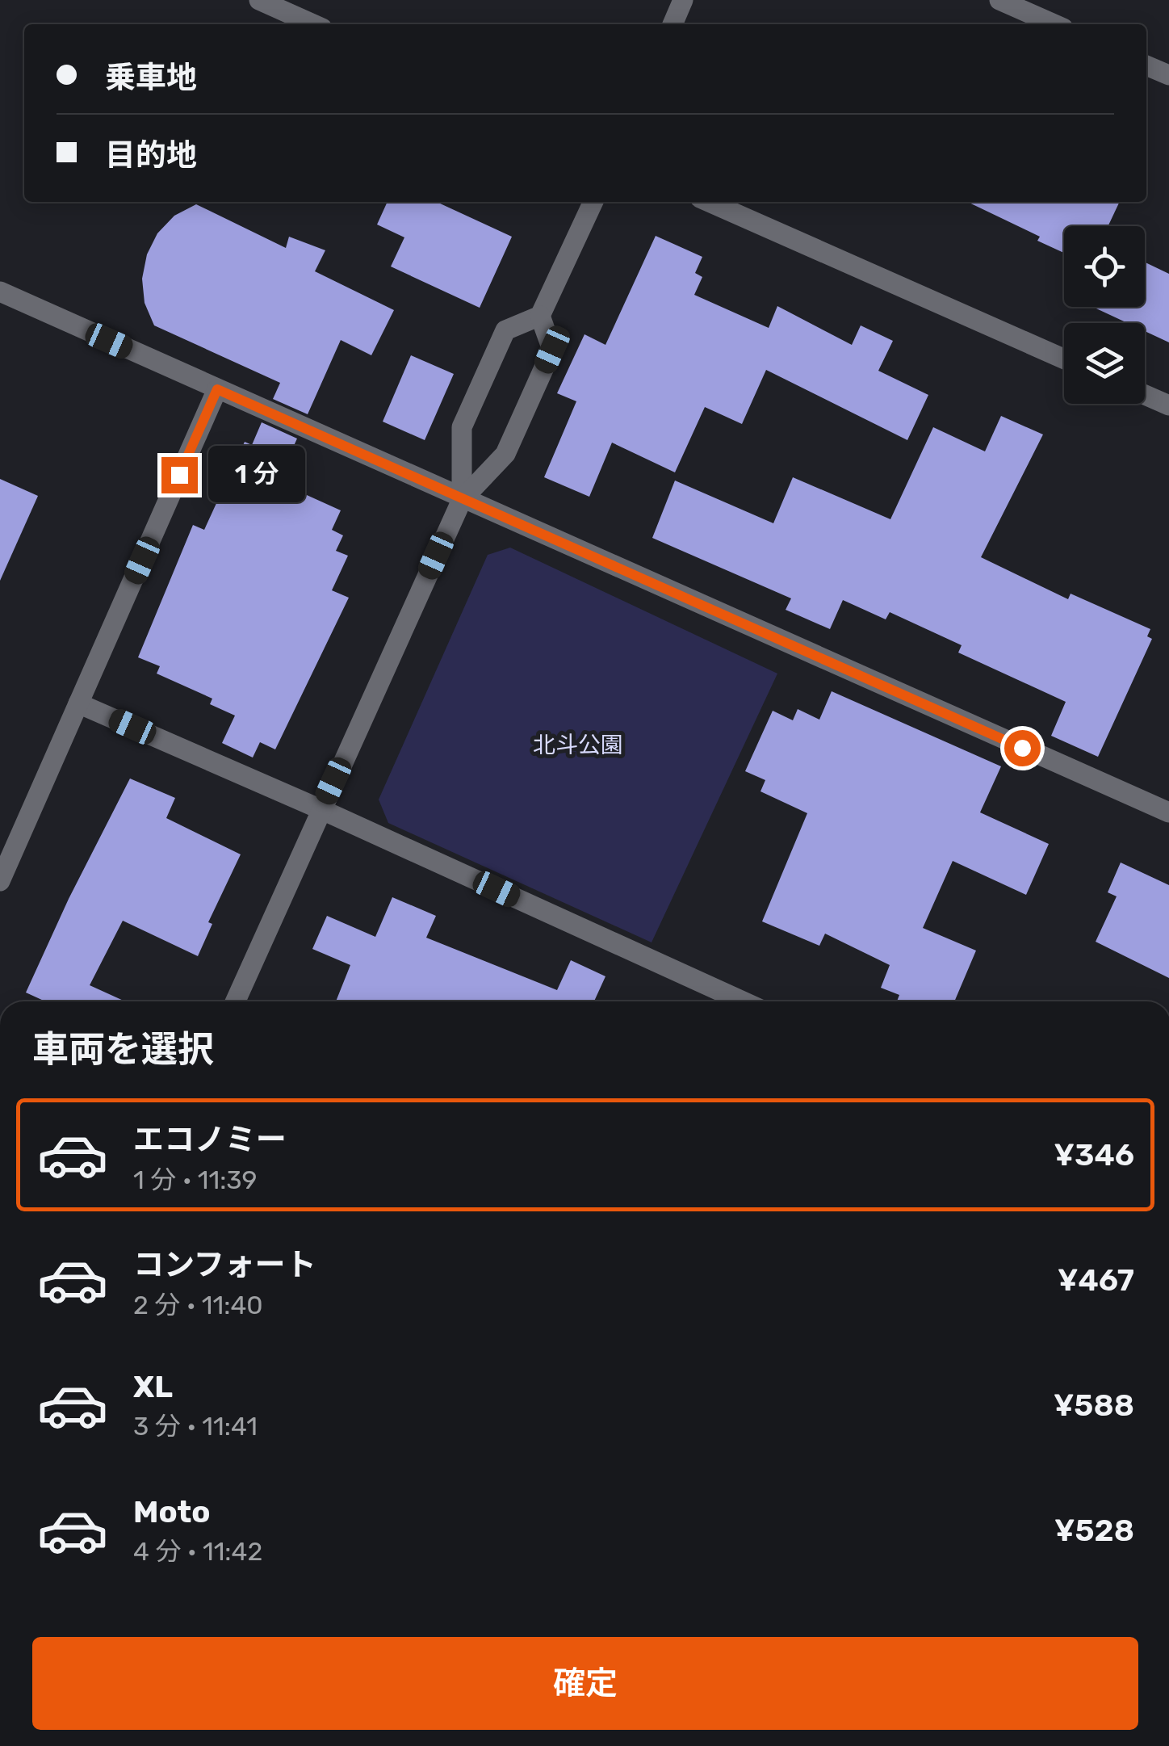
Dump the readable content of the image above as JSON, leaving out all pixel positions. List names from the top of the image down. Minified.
{"parks":["北斗公園"],"page":{"banner":["乗車地","目的地"],"bubble":"1 分","heading":"車両を選択","list":[{"name":"エコノミー","note":"1 分 · 11:39","value":"¥346"},{"name":"コンフォート","note":"2 分 · 11:40","value":"¥467"},{"name":"XL","note":"3 分 · 11:41","value":"¥588"},{"name":"Moto","note":"4 分 · 11:42","value":"¥528"}],"buttons":"確定"}}
